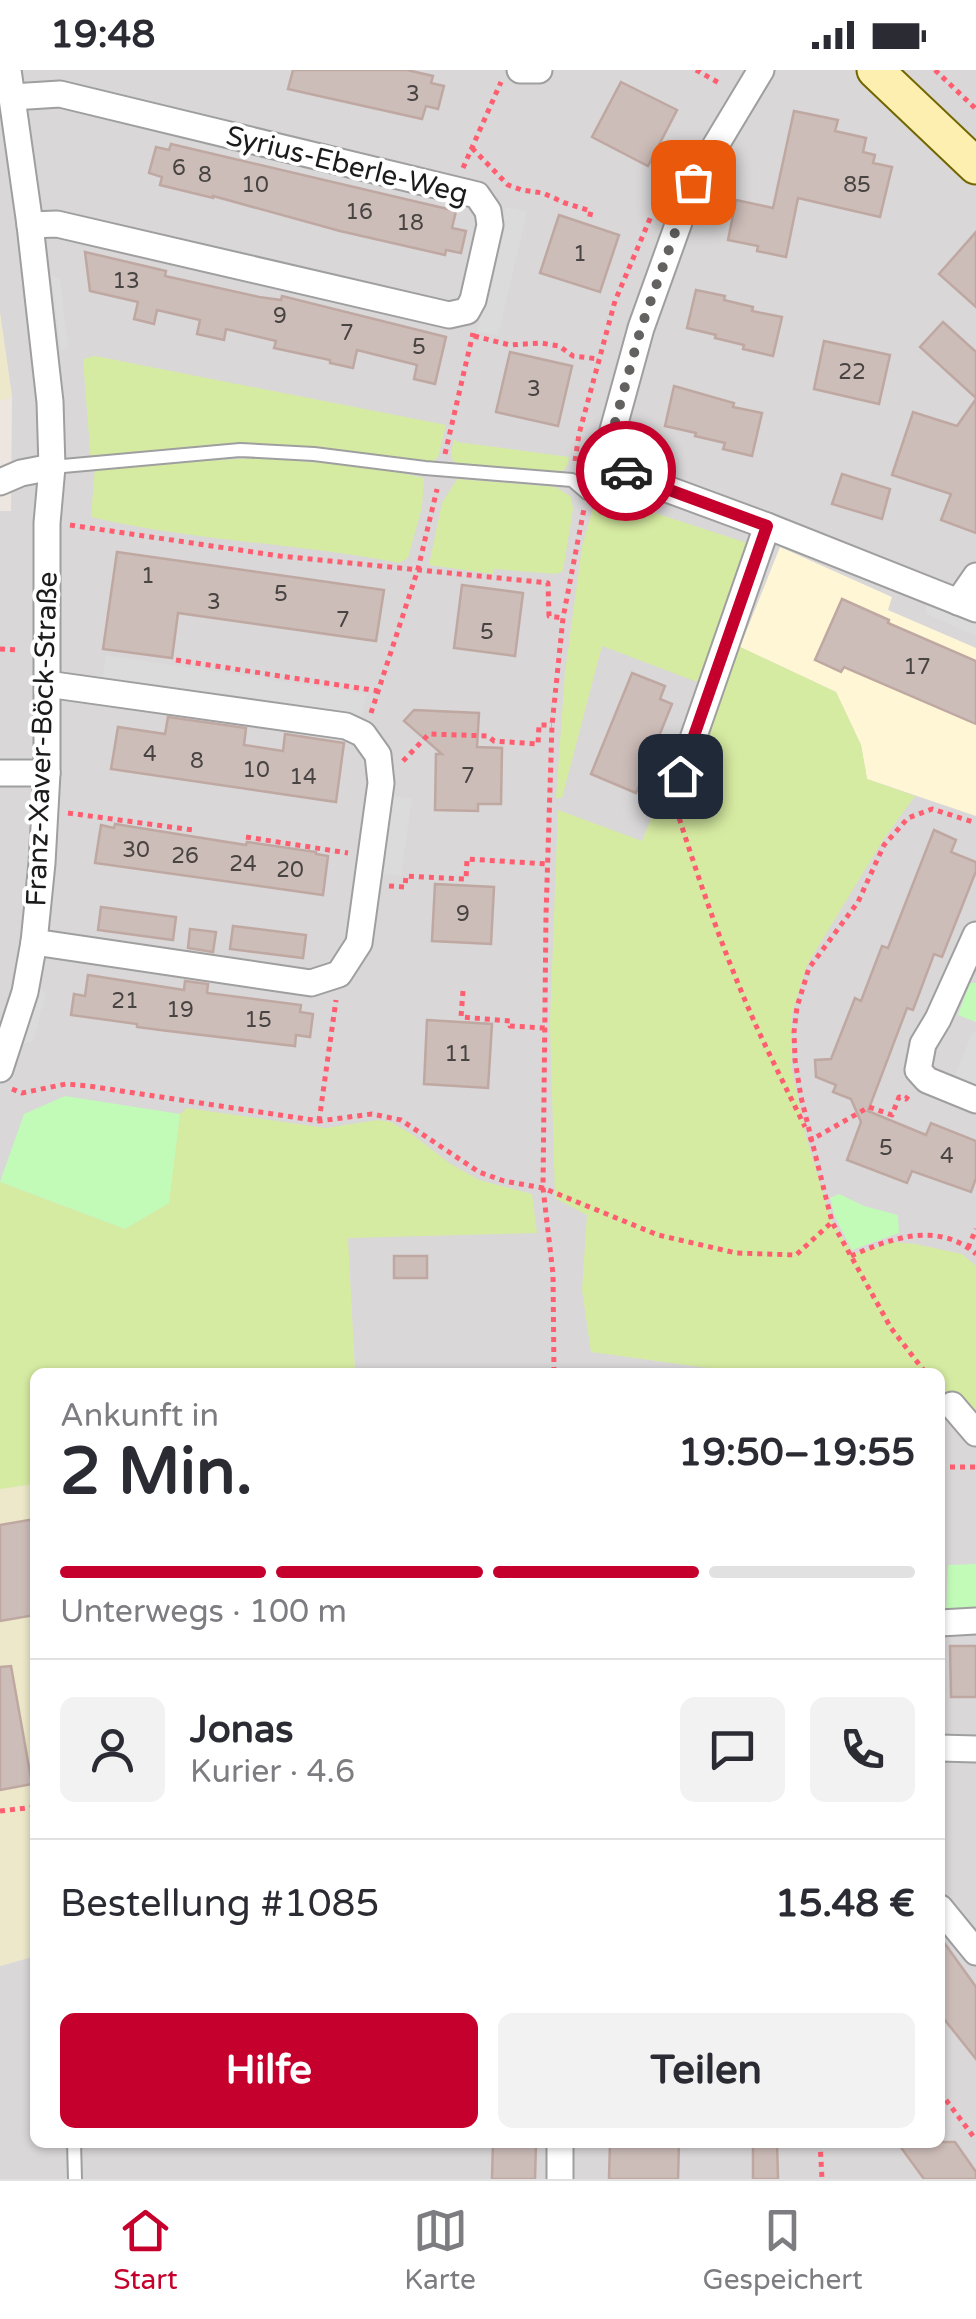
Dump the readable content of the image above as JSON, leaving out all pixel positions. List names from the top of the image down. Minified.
{"streets":{"street":["Syrius-Eberle-Weg","Franz-Xaver-Böck-Straße"]},"crossings":[["Syrius-Eberle-Weg","Franz-Xaver-Böck-Straße"]],"house_numbers":["3","6","8","10","85","16","18","1","13","9","7","5","22","3","1","5","3","7","5","17","4","8","10","7","14","30","26","24","20","9","21","19","15","11","5","4"],"page":{"status":"19:48","heading":["2 Min.","Ankunft in","19:50–19:55"],"panel":["Jonas","Kurier · 4.6","Bestellung #1085","15.48 €"],"bar":"Unterwegs · 100 m","buttons":["Hilfe","Teilen"],"tabs":["Start","Karte","Gespeichert"]}}
